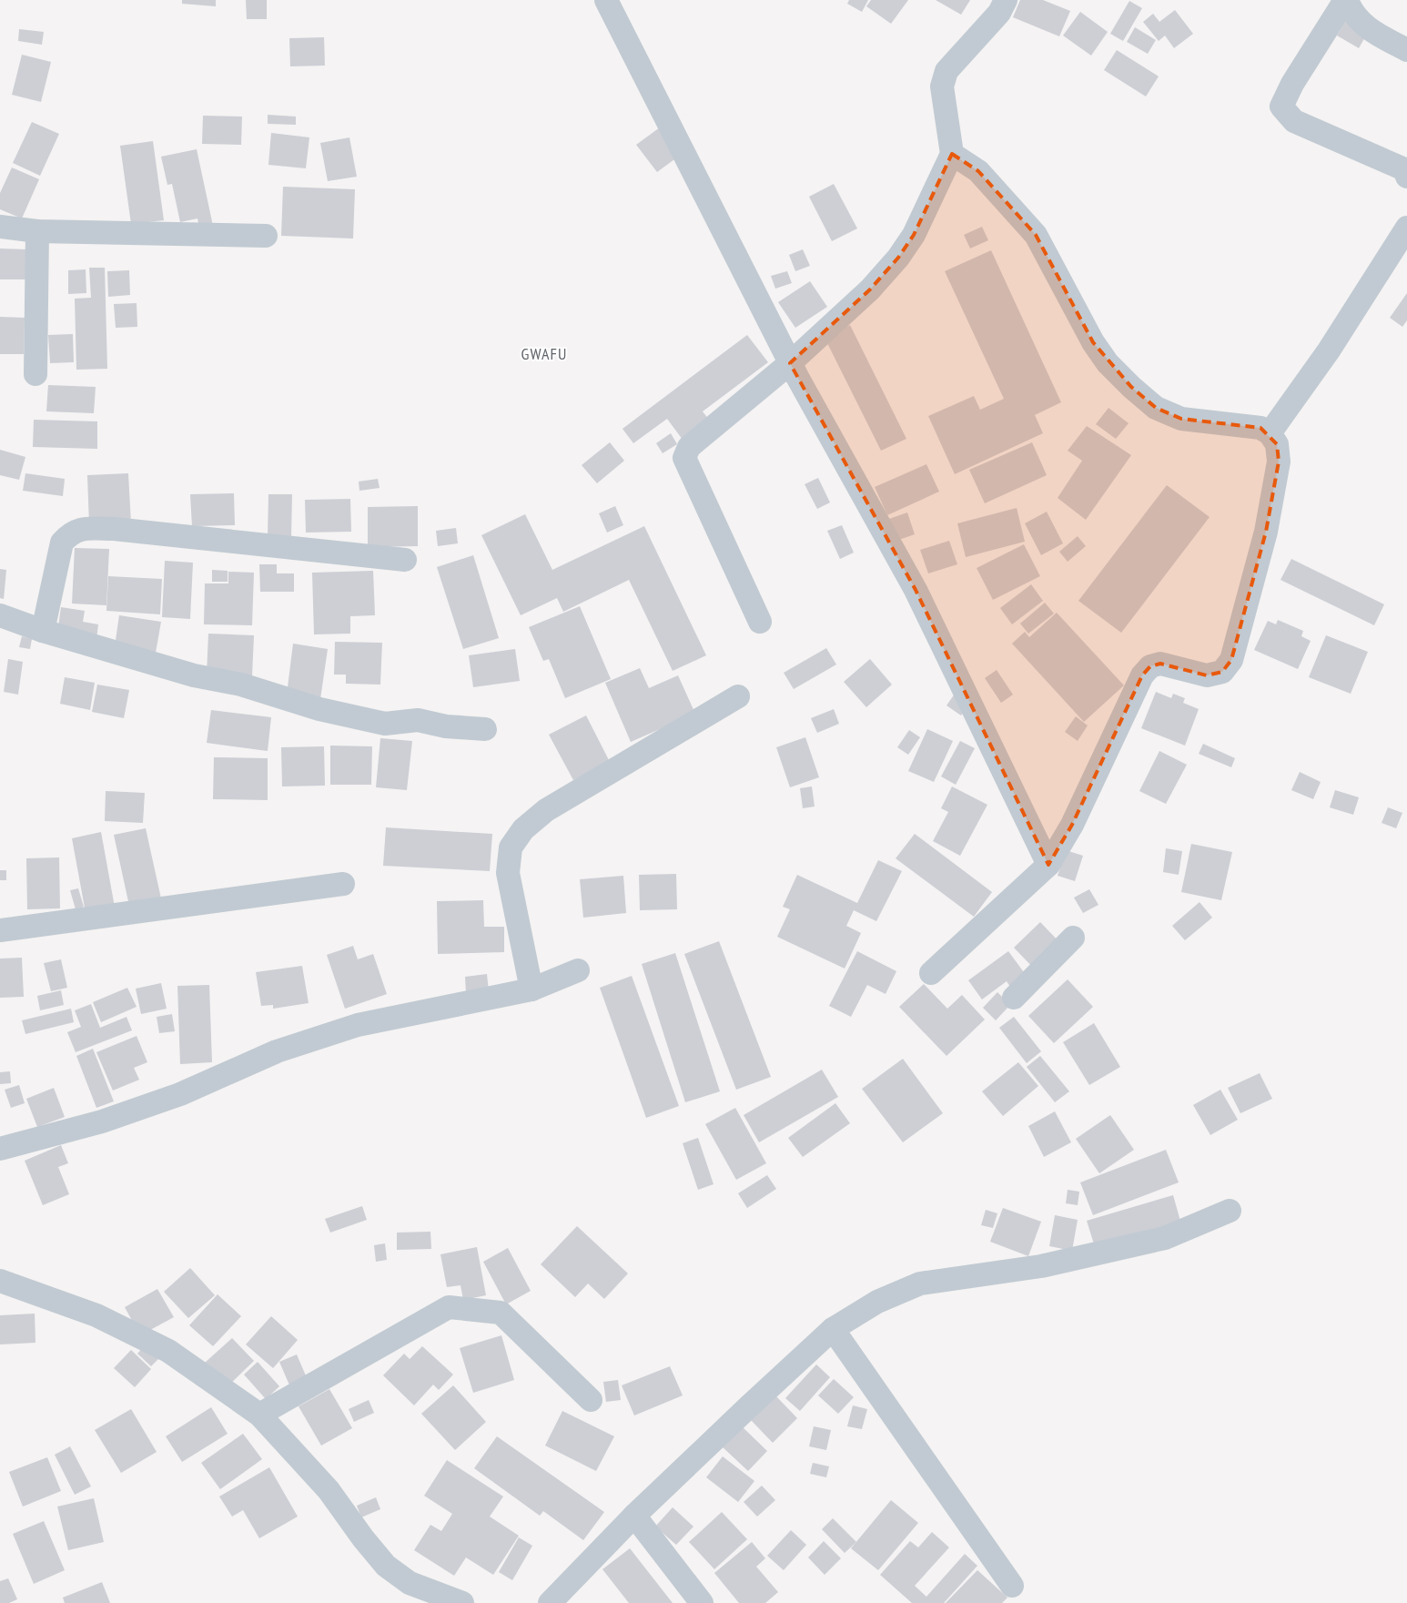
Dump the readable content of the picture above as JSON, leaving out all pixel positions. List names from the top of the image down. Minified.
{"districts":["GWAFU"]}
